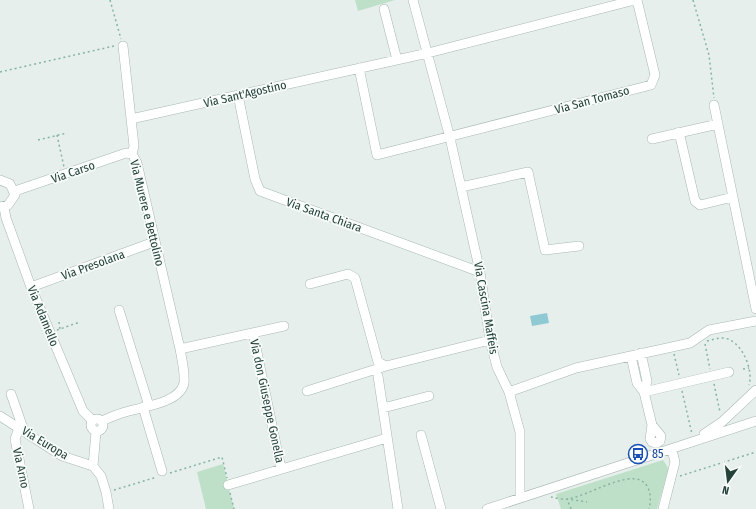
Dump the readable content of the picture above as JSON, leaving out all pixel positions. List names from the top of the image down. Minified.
{"streets":{"street":["Via Sant'Agostino","Via San Tomaso","Via Carso","Via Murere e Bettolino","Via Santa Chiara","Via Presolana","Via Cascina Maffeis","Via Adamello","Via don Giuseppe Gonella","Via Europa","Via Arno"]},"crossings":[["Via Sant'Agostino","Via San Tomaso"],["Via Sant'Agostino","Via Murere e Bettolino"],["Via Sant'Agostino","Via Santa Chiara"],["Via Sant'Agostino","Via Cascina Maffeis"],["Via San Tomaso","Via Cascina Maffeis"],["Via Carso","Via Murere e Bettolino"],["Via Murere e Bettolino","Via Presolana"],["Via Murere e Bettolino","Via Adamello"],["Via Murere e Bettolino","Via don Giuseppe Gonella"],["Via Santa Chiara","Via Cascina Maffeis"],["Via Presolana","Via Adamello"],["Via Europa","Via Arno"]],"places":{"bus stop":["85"]},"north":"bottom"}
